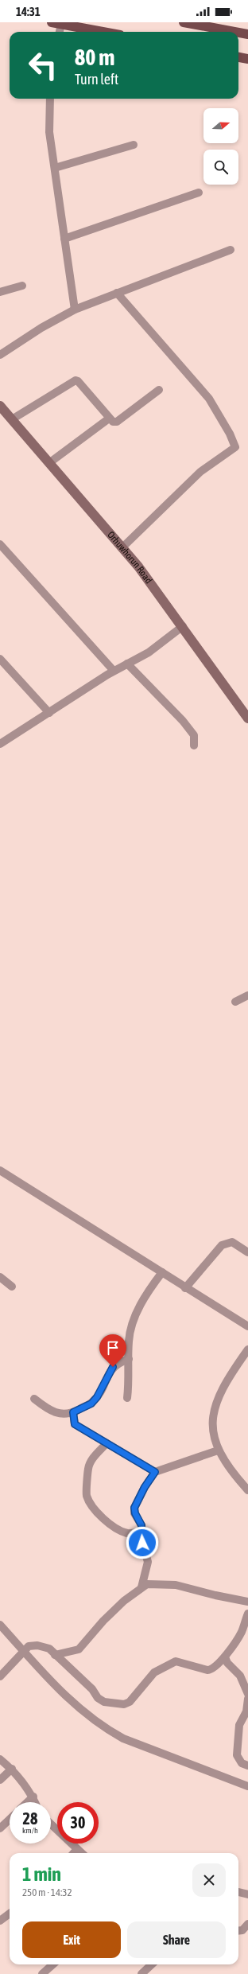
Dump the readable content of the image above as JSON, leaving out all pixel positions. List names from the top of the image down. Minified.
{"streets":{"street":["Orhuwhorun Road"]},"north":"right","page":{"status":"14:31","turn":["80 m","Turn left"],"speed":"28 km/h","limit":"30","heading":["1 min","250 m · 14:32"],"buttons":["Exit","Share"]}}
